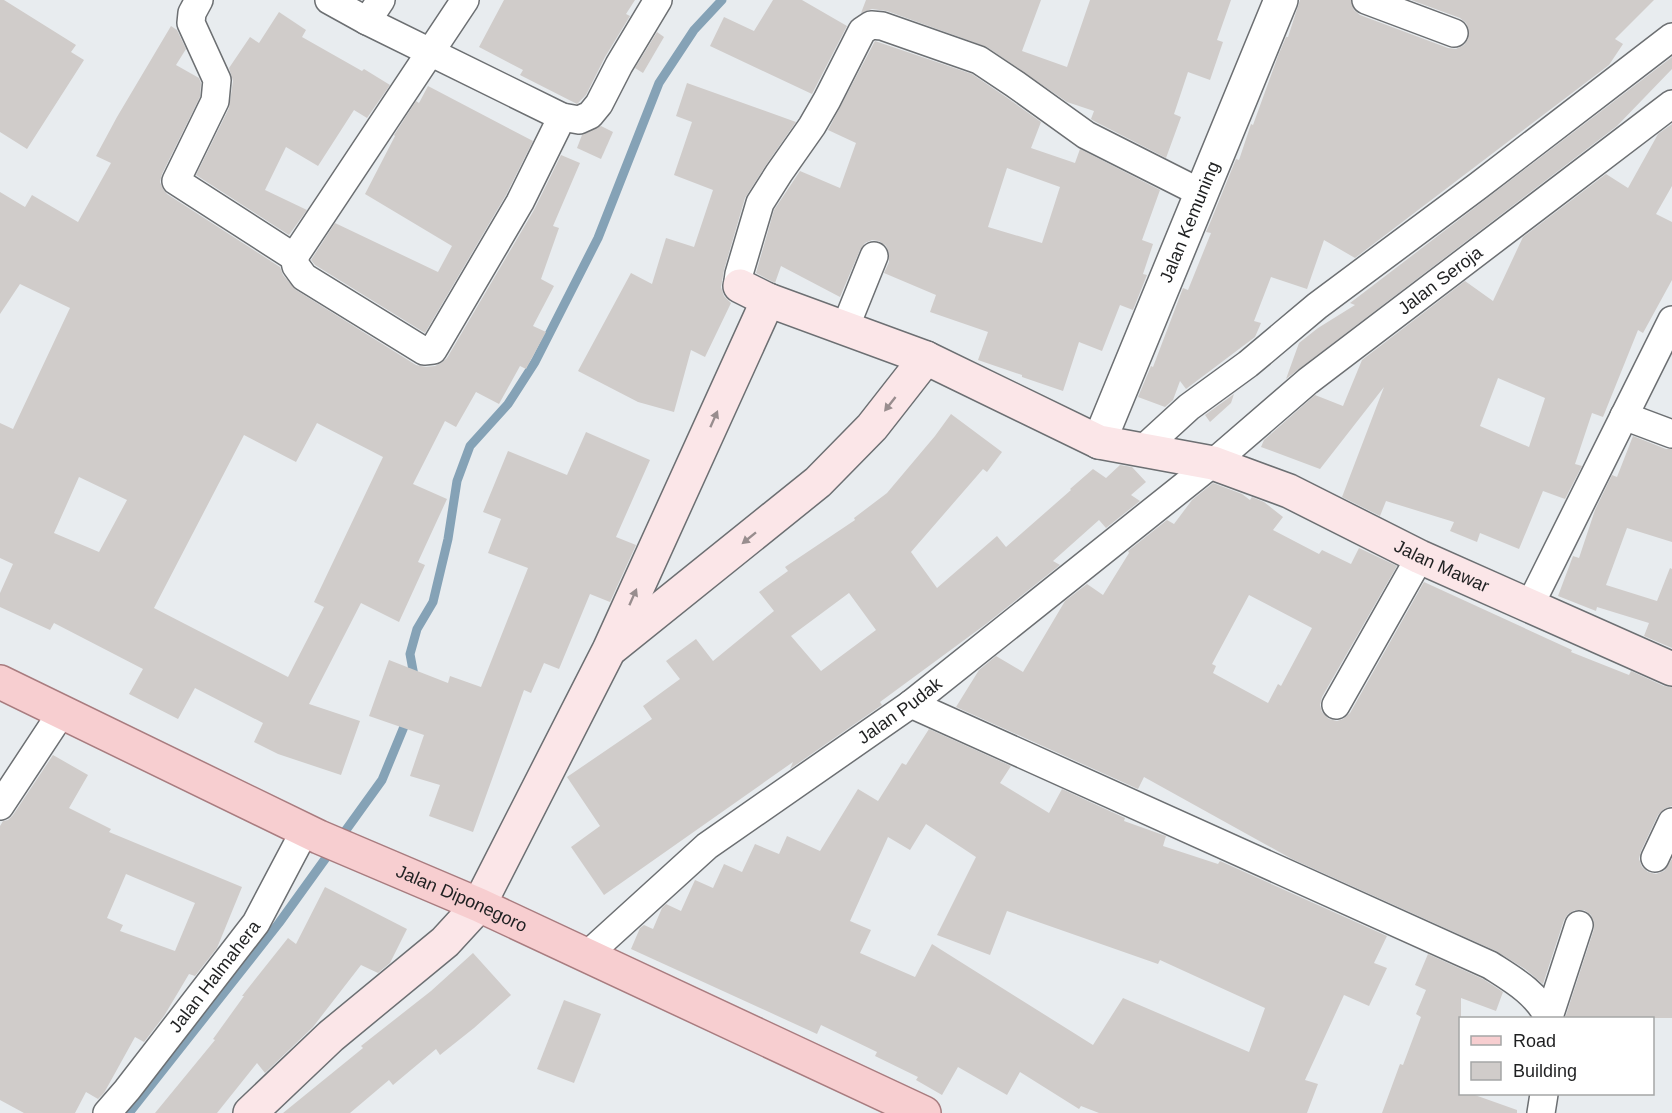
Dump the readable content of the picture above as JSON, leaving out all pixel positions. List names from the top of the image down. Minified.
{"streets":{"main road":["Jalan Mawar","Jalan Diponegoro"],"street":["Jalan Kemuning","Jalan Seroja","Jalan Pudak","Jalan Halmahera"]},"crossings":[["Jalan Kemuning","Jalan Mawar"],["Jalan Seroja","Jalan Mawar"],["Jalan Seroja","Jalan Pudak"],["Jalan Mawar","Jalan Pudak"],["Jalan Pudak","Jalan Diponegoro"],["Jalan Diponegoro","Jalan Halmahera"]],"legend":["Road","Building"]}
